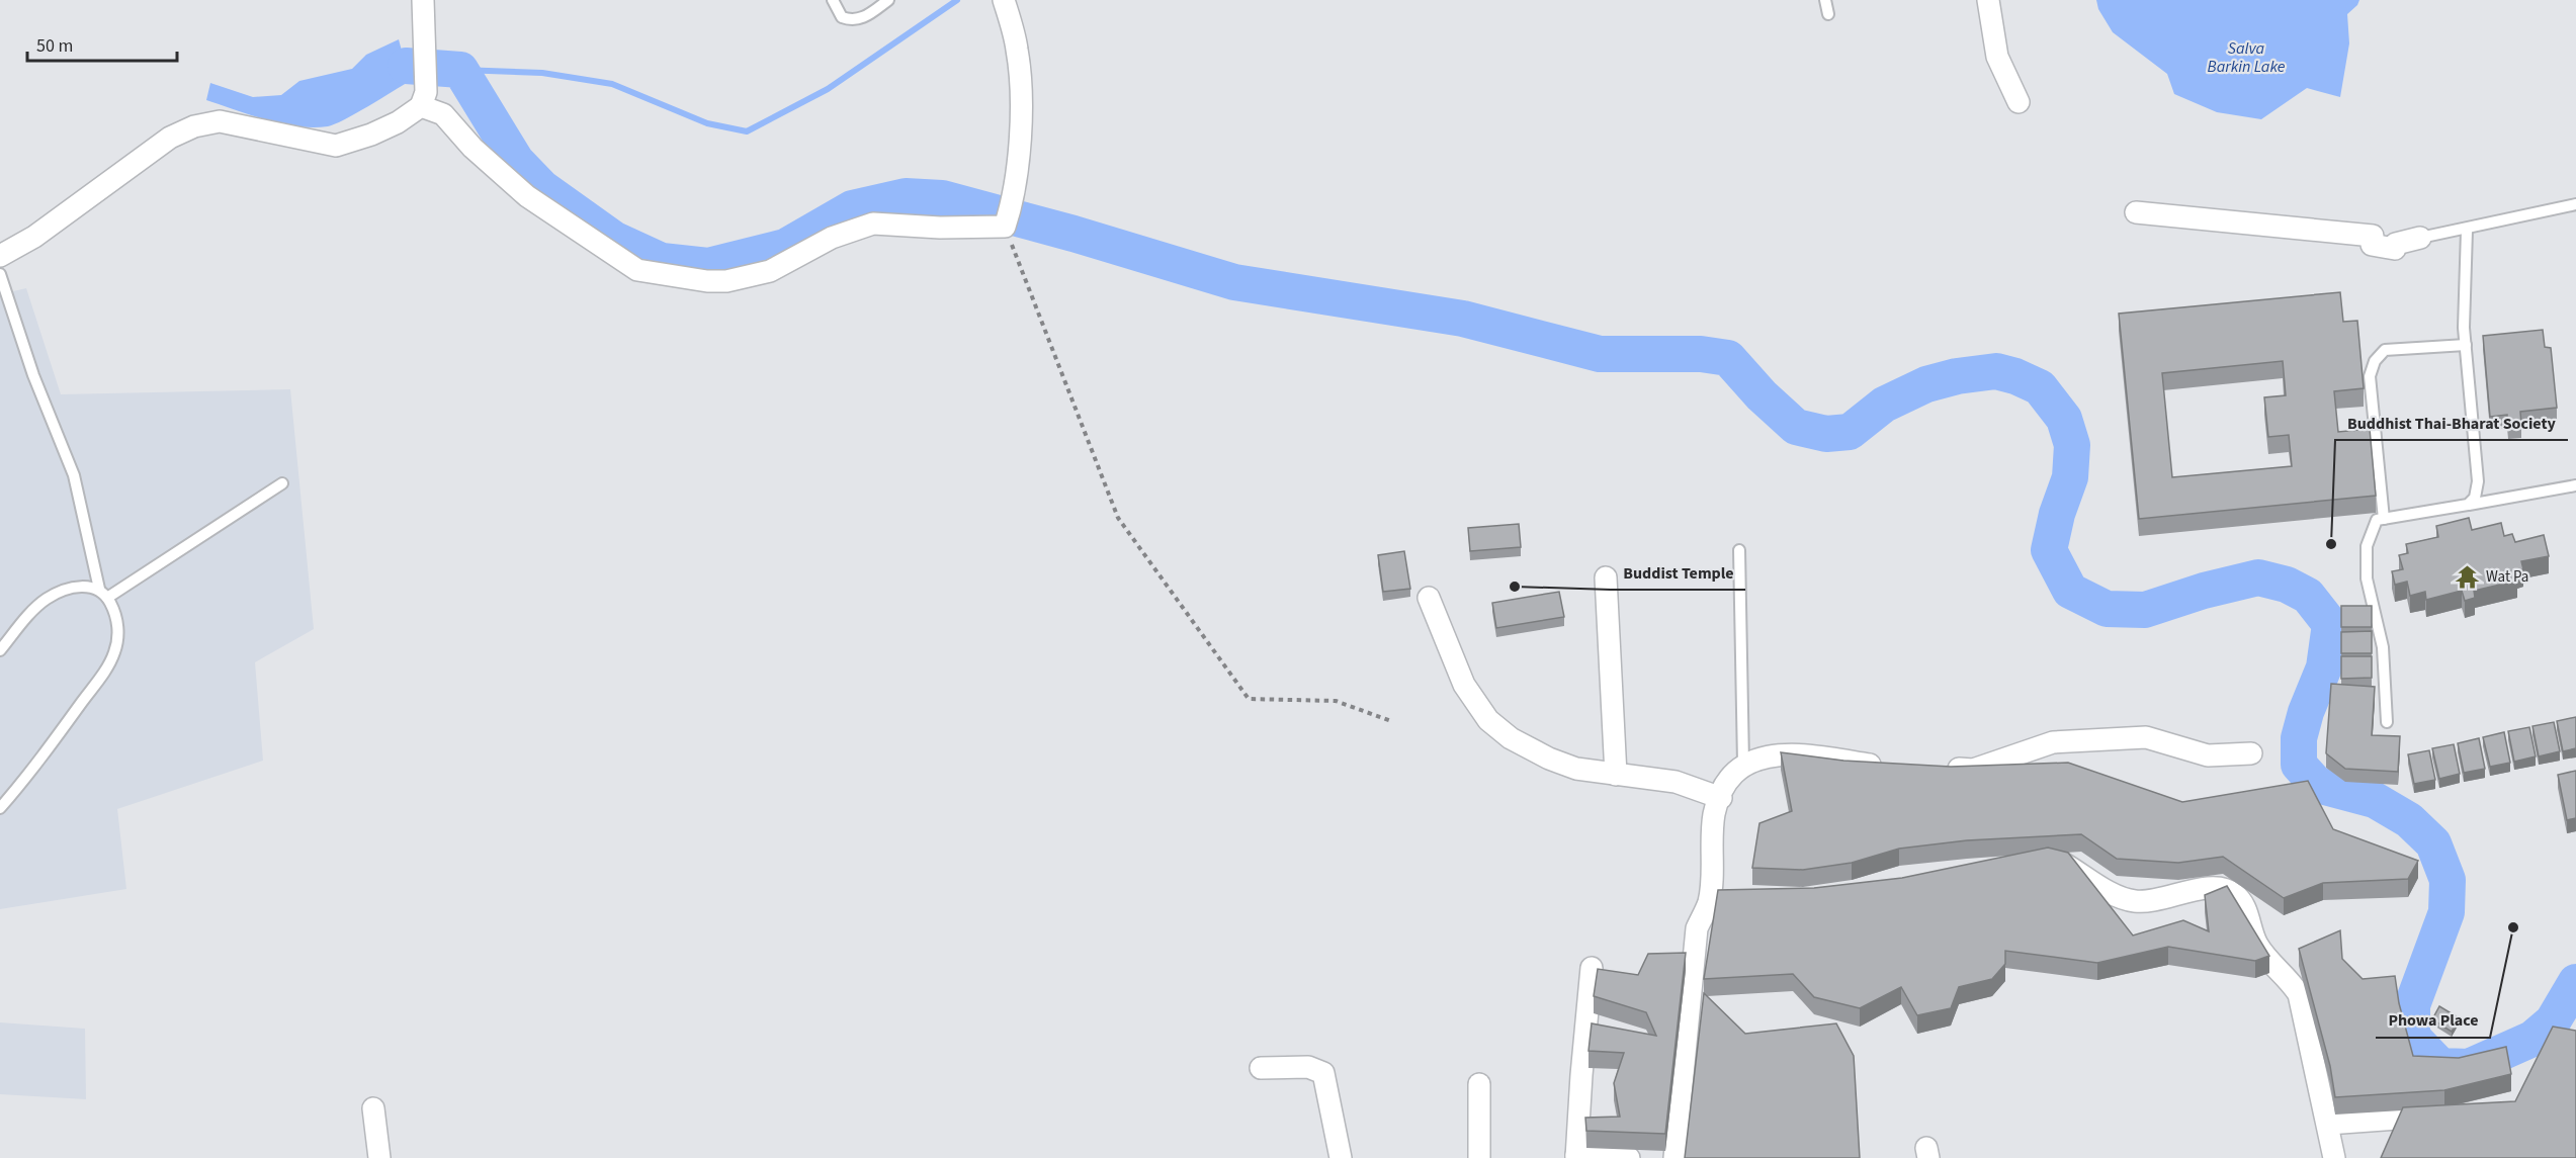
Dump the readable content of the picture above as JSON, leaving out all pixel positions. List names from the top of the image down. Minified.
{"water":["Salva Barkin Lake"],"places":{"other":["Buddhist Thai-Bharat Society","Buddist Temple","Phowa Place"],"temple":["Wat Pa"]},"scale_bar":"50 m"}
